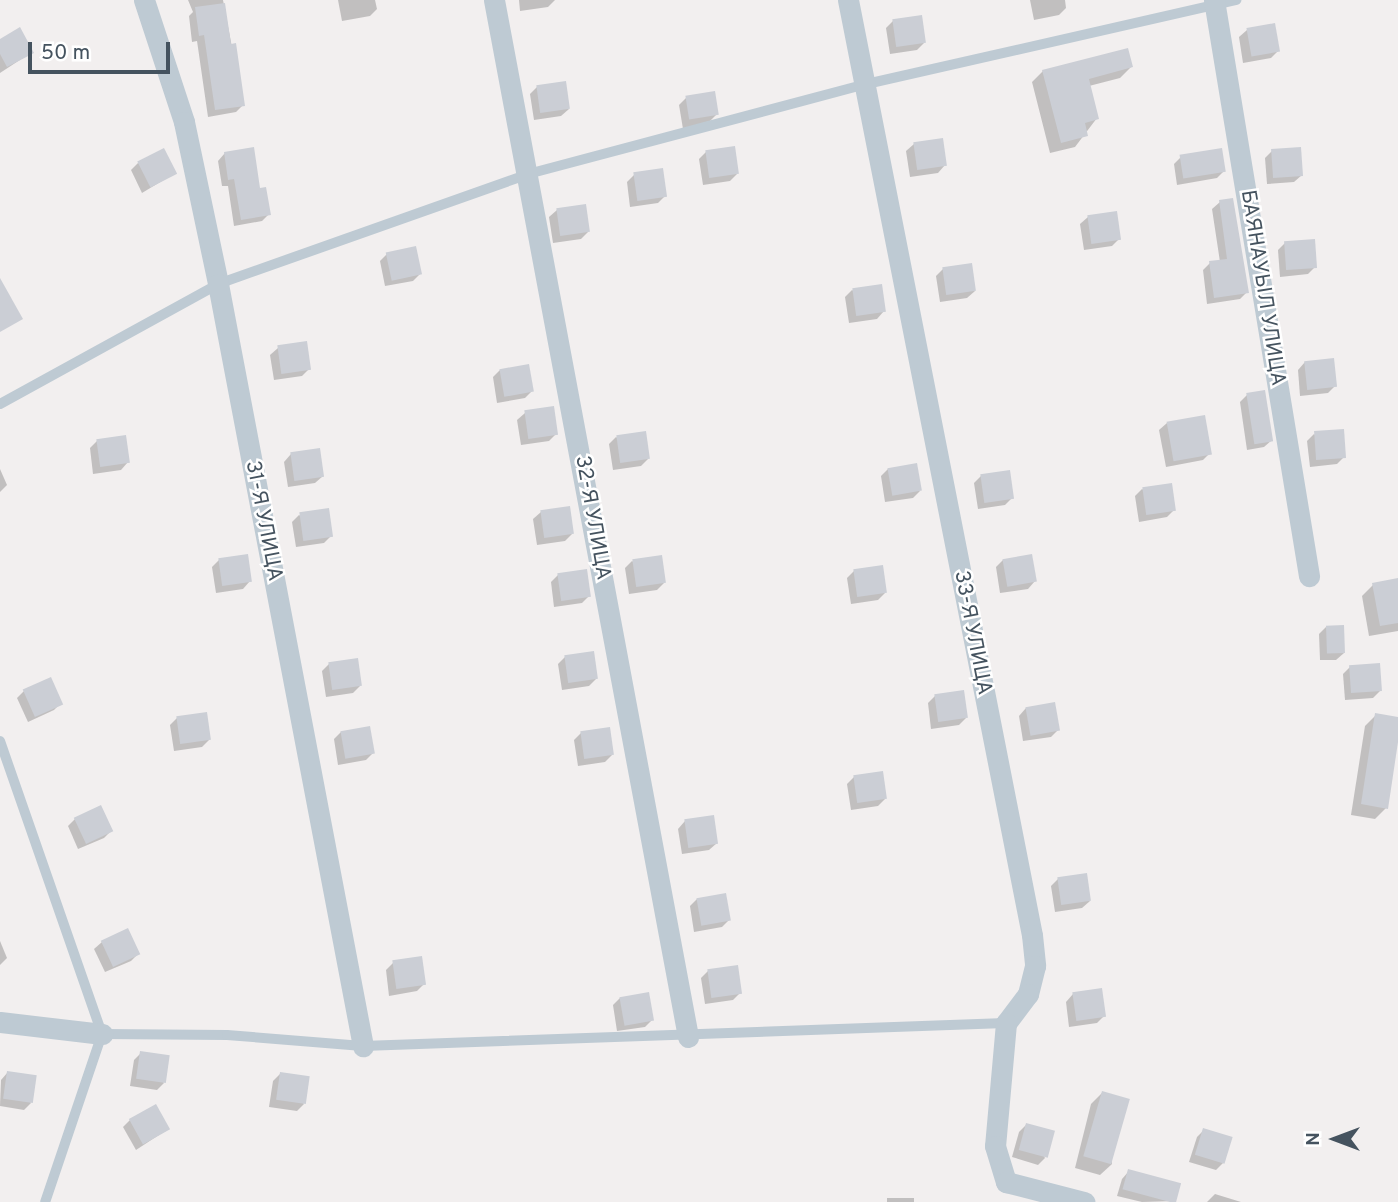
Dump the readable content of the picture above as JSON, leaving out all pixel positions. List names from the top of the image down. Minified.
{"streets":{"street":["БАЯНАУЫЛ УЛИЦА","32-Я УЛИЦА","31-Я УЛИЦА","33-Я УЛИЦА"]},"scale_bar":"50 m","north":"left"}
